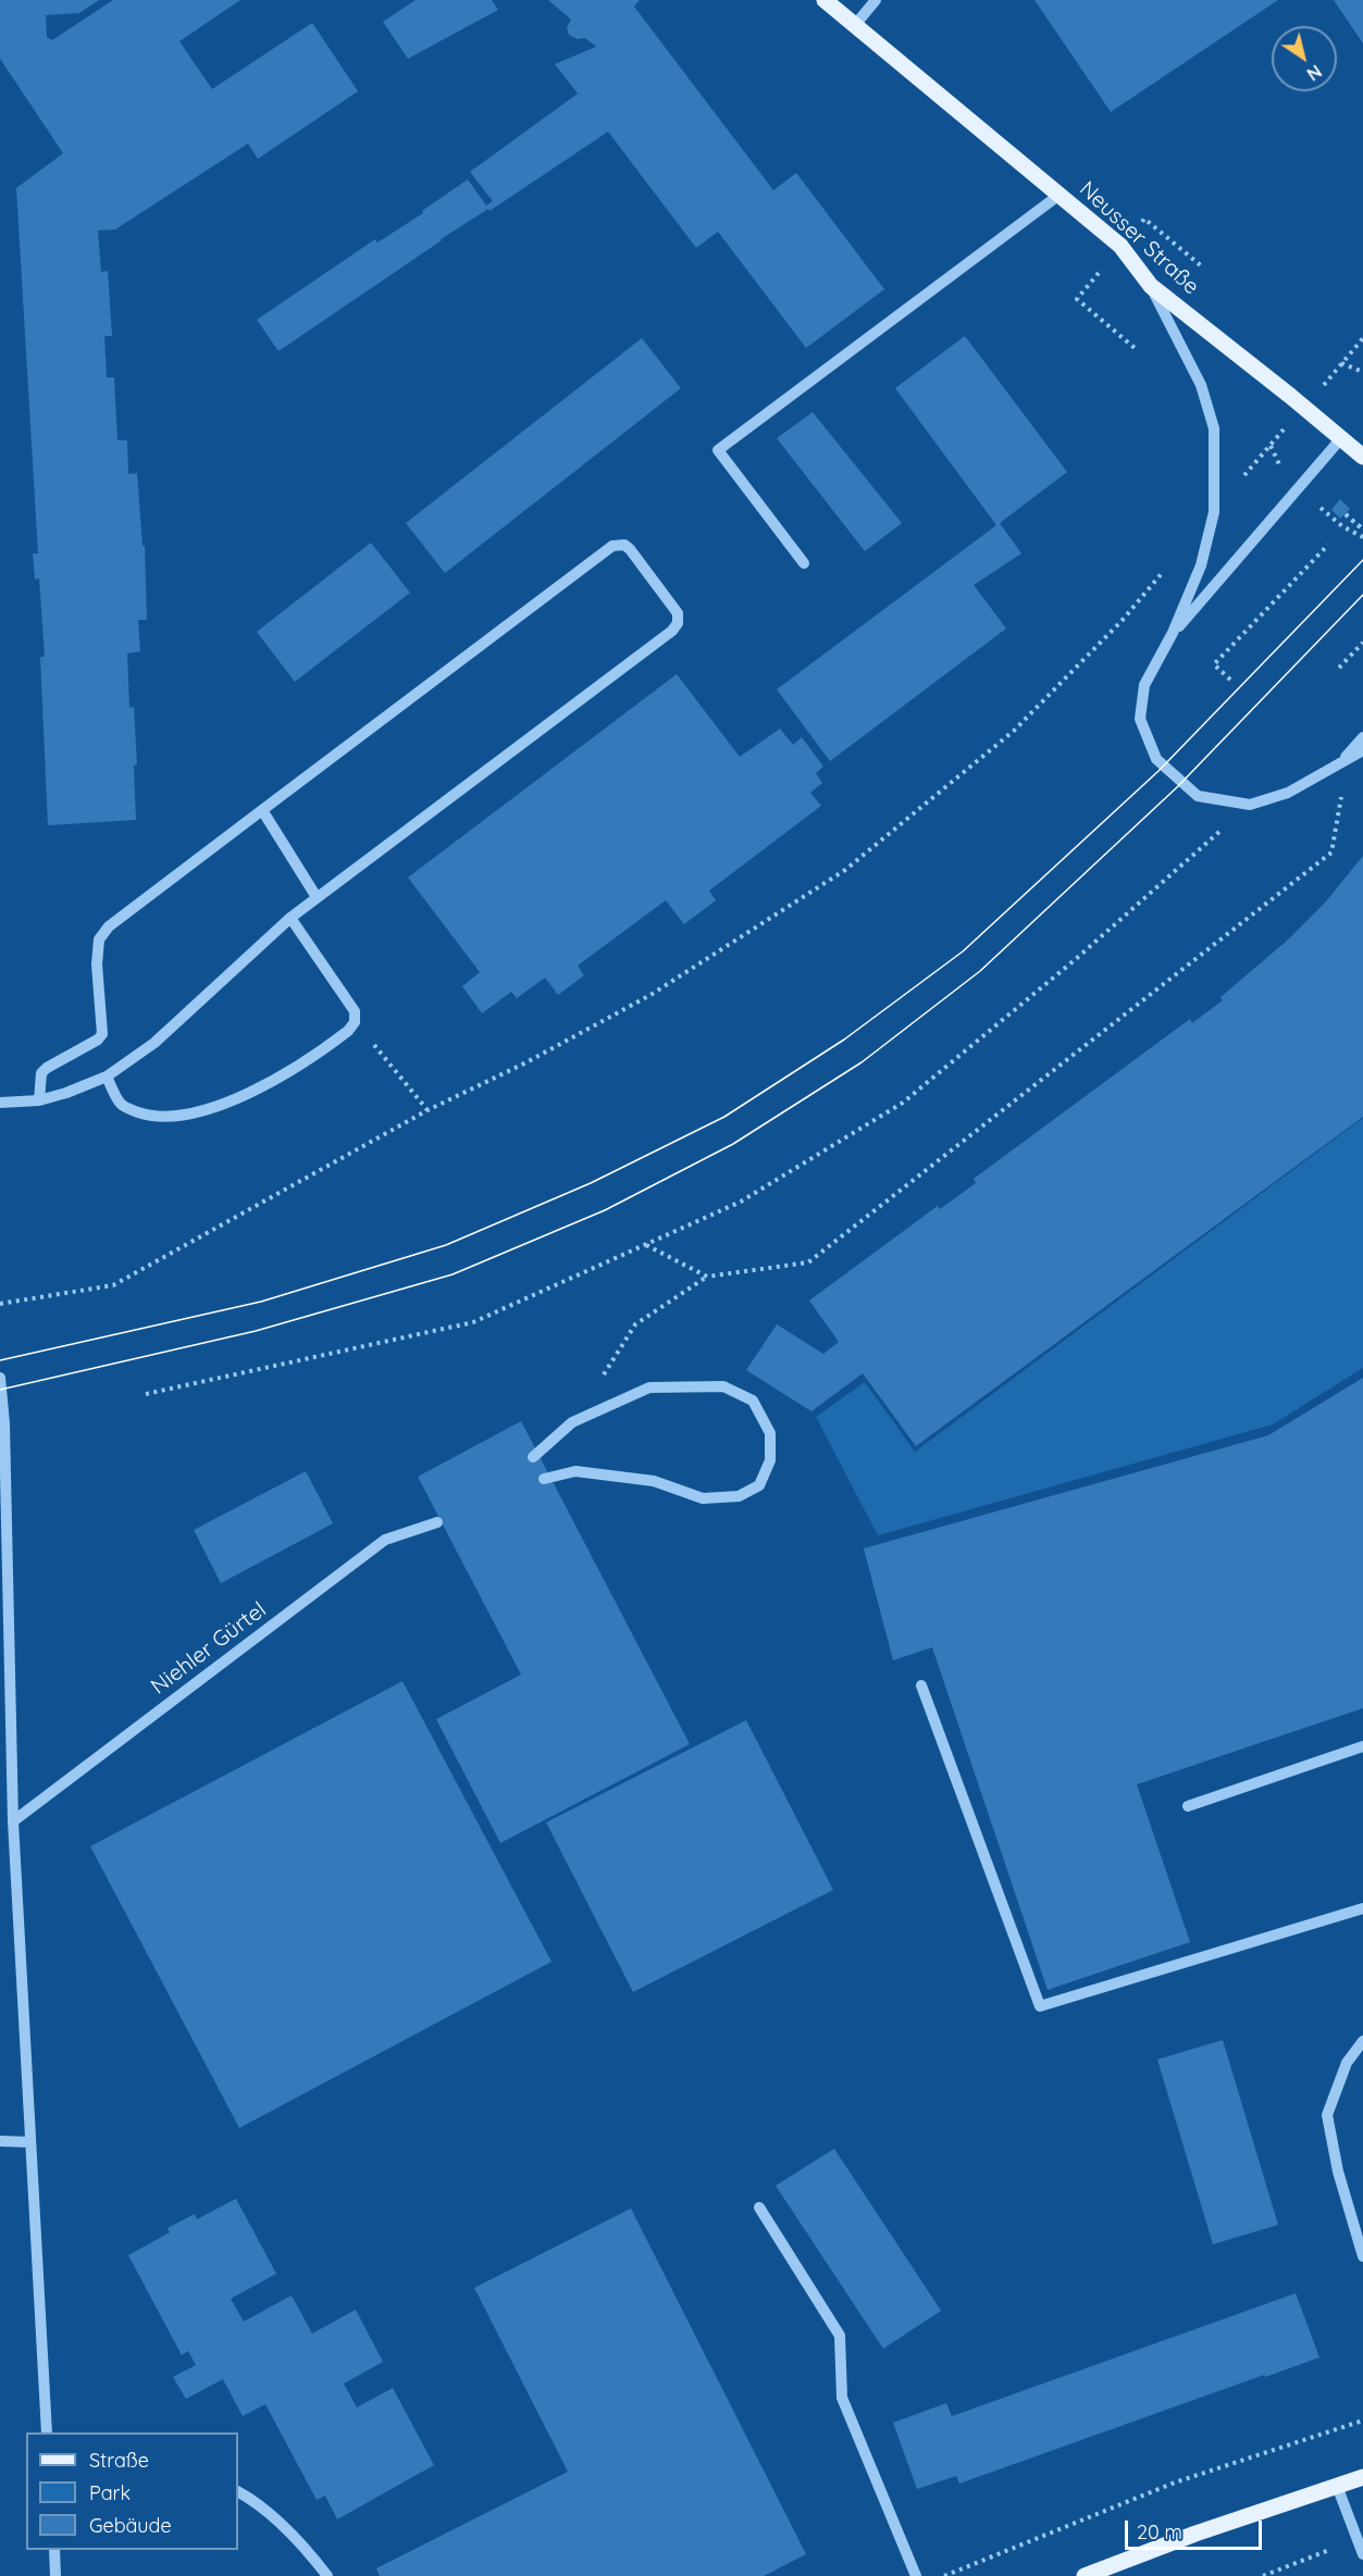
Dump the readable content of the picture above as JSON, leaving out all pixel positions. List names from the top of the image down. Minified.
{"streets":{"main road":["Neusser Straße"],"street":["Niehler Gürtel"]},"legend":["Straße","Park","Gebäude"],"scale_bar":"20 m","north":"bottom right"}
